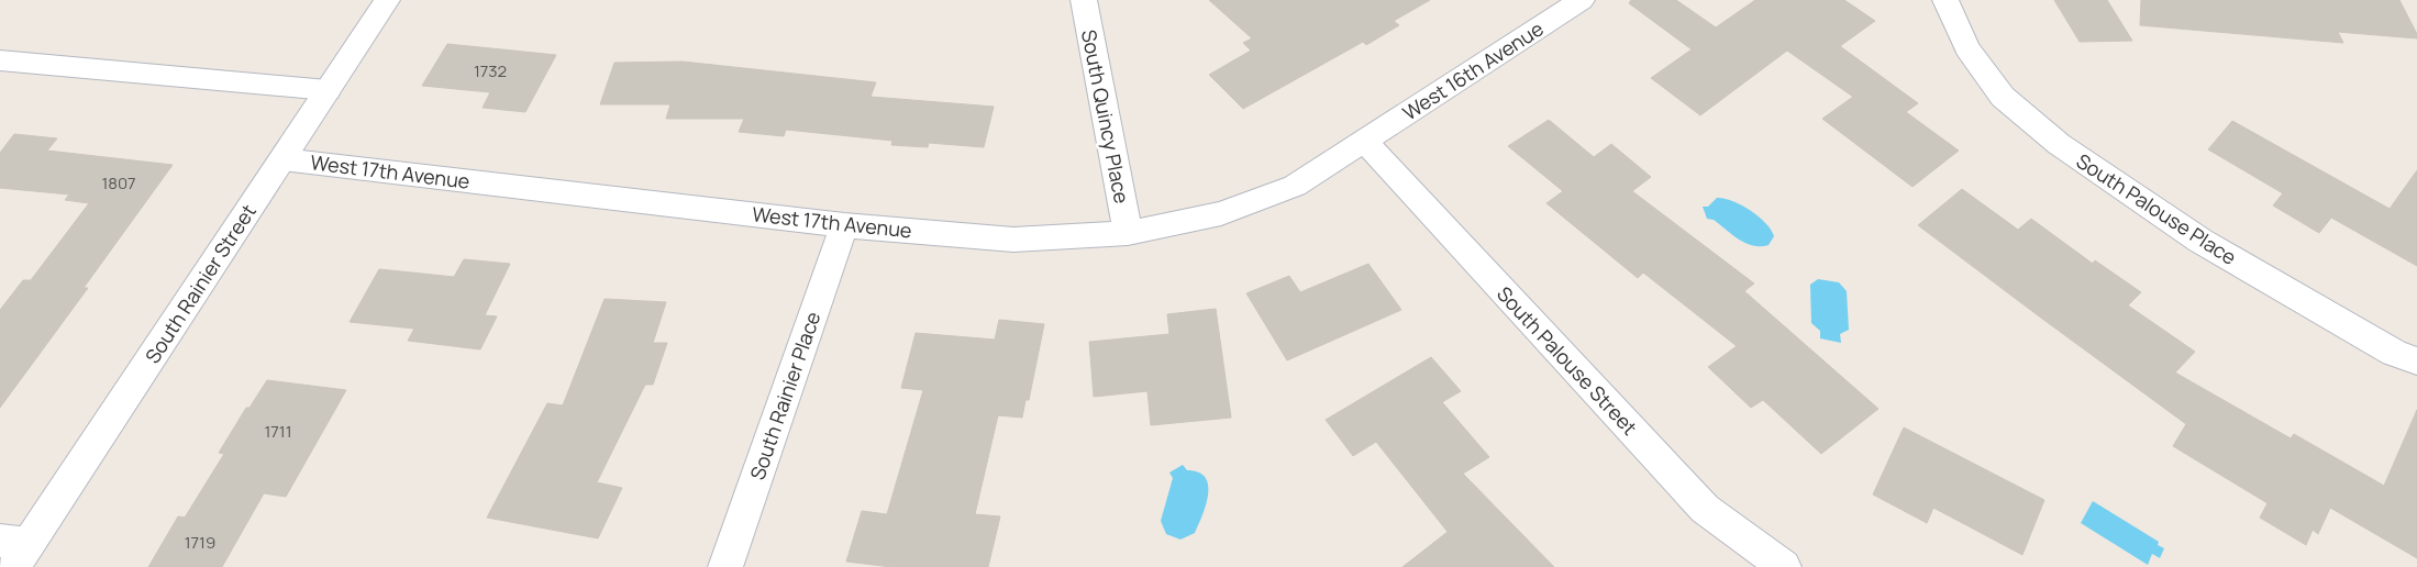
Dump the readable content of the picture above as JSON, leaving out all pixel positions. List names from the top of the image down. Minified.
{"streets":{"street":["West 16th Avenue","South Quincy Place","West 17th Avenue","South Palouse Place","South Rainier Street","South Palouse Street","South Rainier Place"]},"crossings":[["West 16th Avenue","West 17th Avenue"],["West 16th Avenue","South Palouse Street"],["South Quincy Place","West 17th Avenue"],["West 17th Avenue","South Rainier Street"],["West 17th Avenue","South Palouse Street"],["West 17th Avenue","South Rainier Place"]],"house_numbers":["1732","1807","1711","1719"]}
